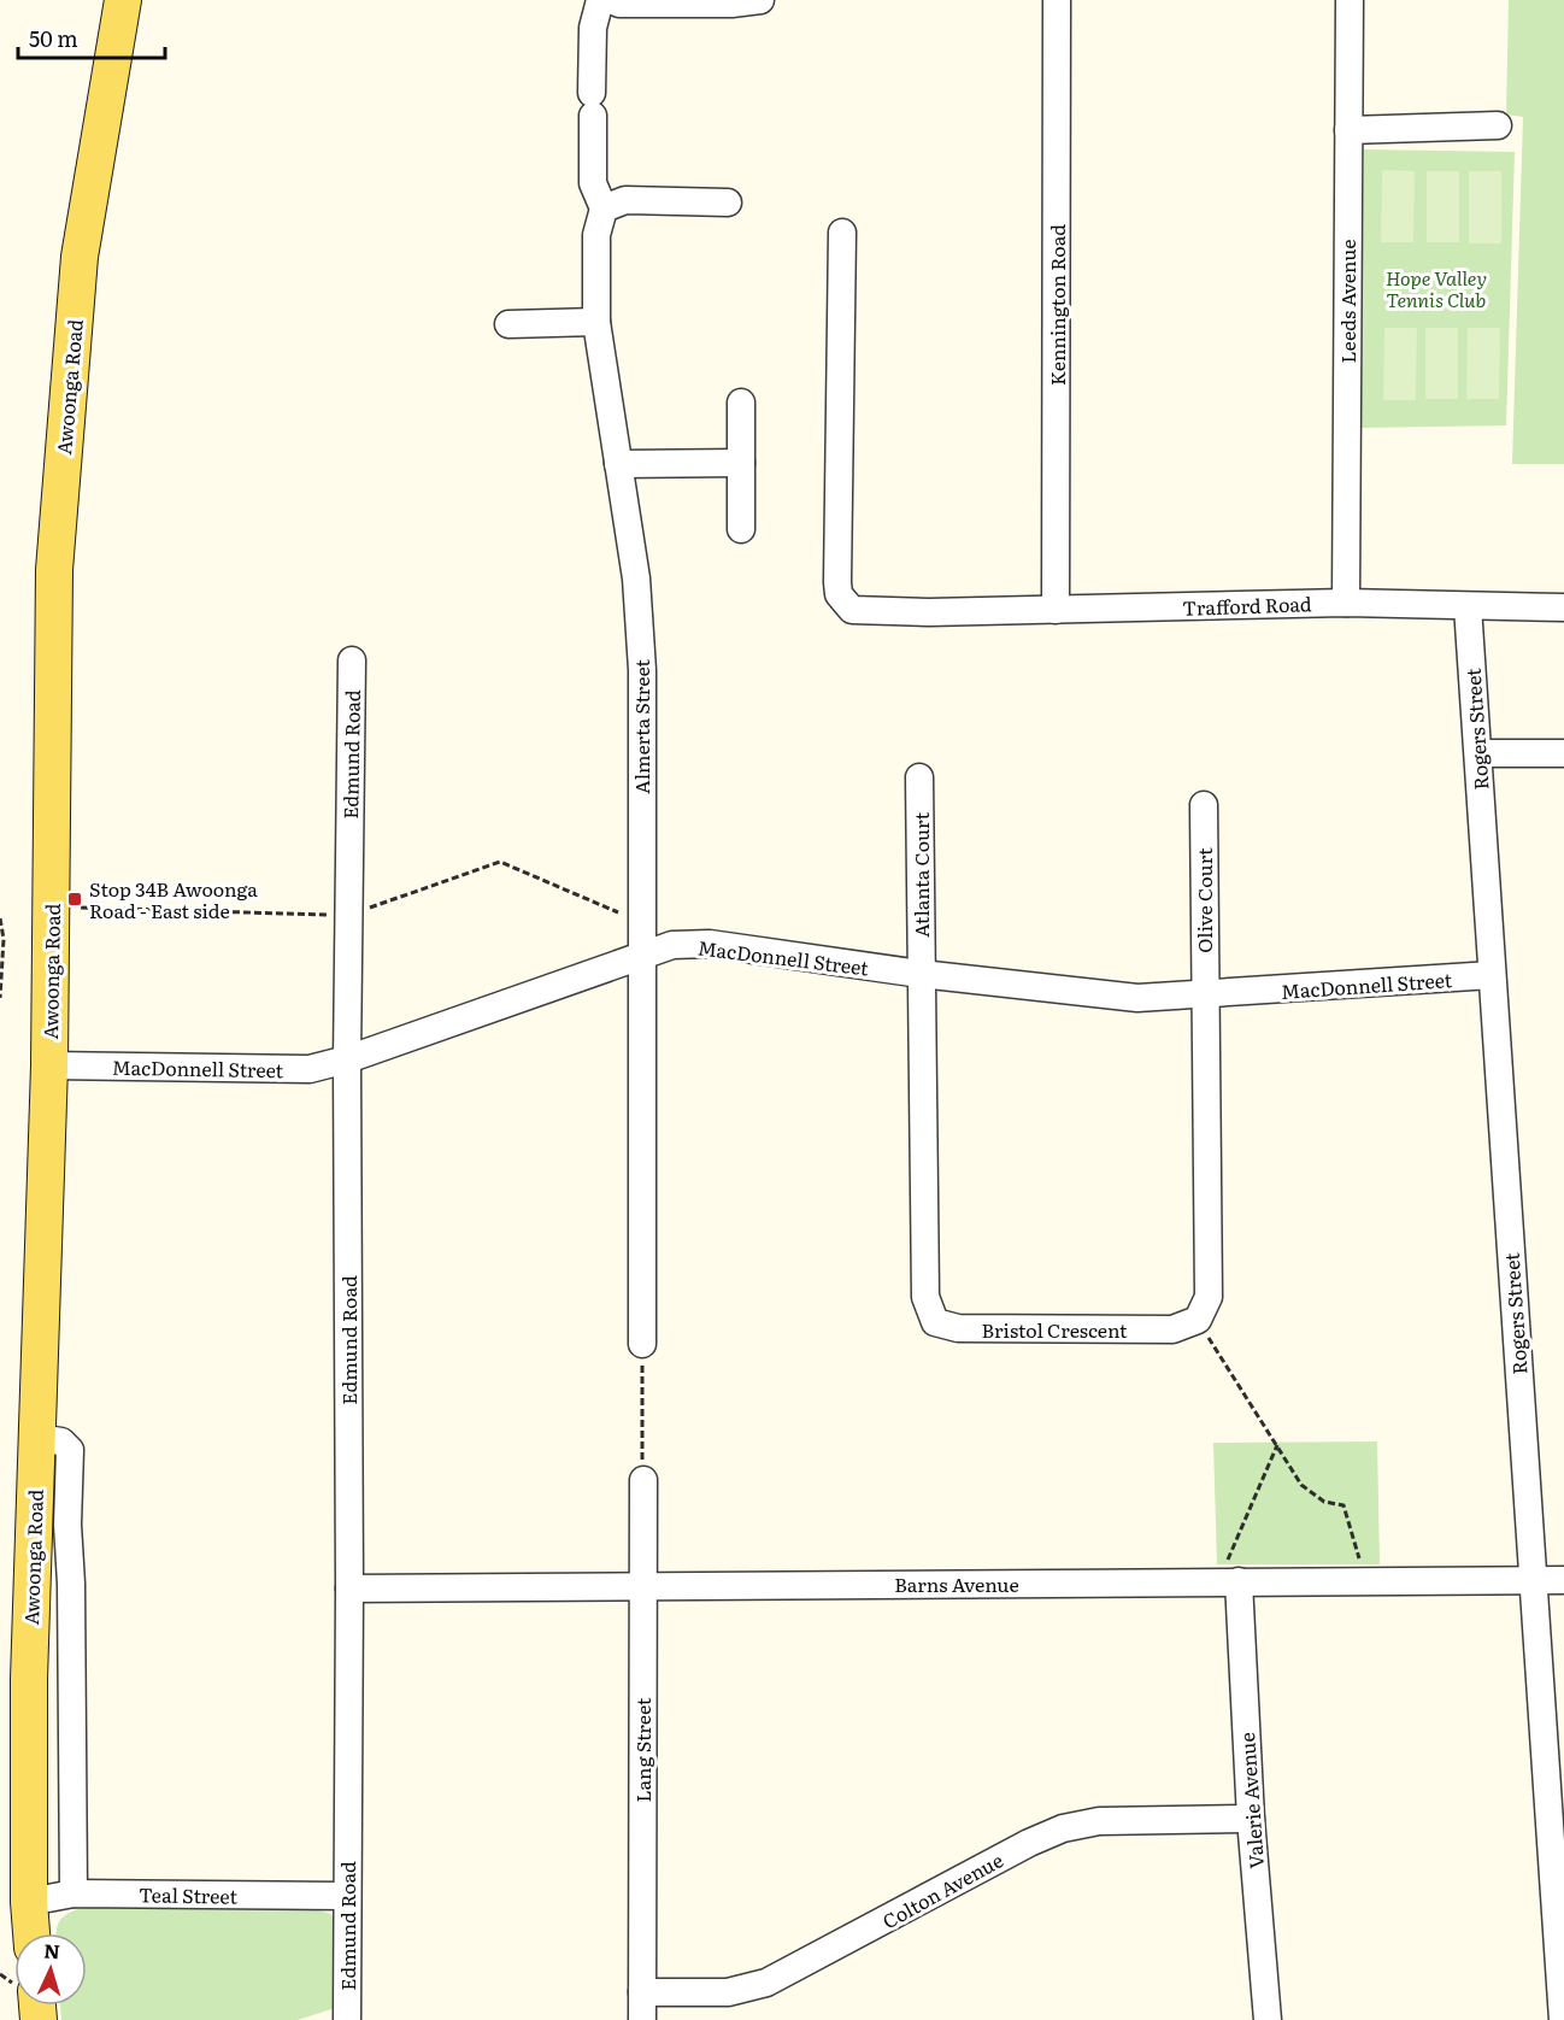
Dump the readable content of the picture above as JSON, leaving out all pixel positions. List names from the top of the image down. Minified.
{"streets":{"main road":["Awoonga Road"],"street":["Leeds Avenue","Kennington Road","Trafford Road","Almerta Street","Rogers Street","Edmund Road","Atlanta Court","Olive Court","MacDonnell Street","Bristol Crescent","Barns Avenue","Lang Street","Valerie Avenue","Colton Avenue","Teal Street"]},"crossings":[["Leeds Avenue","Trafford Road"],["Kennington Road","Trafford Road"],["Awoonga Road","MacDonnell Street"],["Awoonga Road","Teal Street"],["Trafford Road","Rogers Street"],["Almerta Street","MacDonnell Street"],["Rogers Street","MacDonnell Street"],["Rogers Street","Barns Avenue"],["Edmund Road","MacDonnell Street"],["Edmund Road","Barns Avenue"],["Edmund Road","Teal Street"],["Atlanta Court","MacDonnell Street"],["Atlanta Court","Bristol Crescent"],["Olive Court","MacDonnell Street"],["MacDonnell Street","Bristol Crescent"],["Barns Avenue","Lang Street"],["Barns Avenue","Valerie Avenue"],["Lang Street","Colton Avenue"],["Valerie Avenue","Colton Avenue"]],"parks":["Hope Valley Tennis Club"],"places":{"transit":["Stop 34B Awoonga Road - East side"]},"scale_bar":"50 m","north":"top"}
